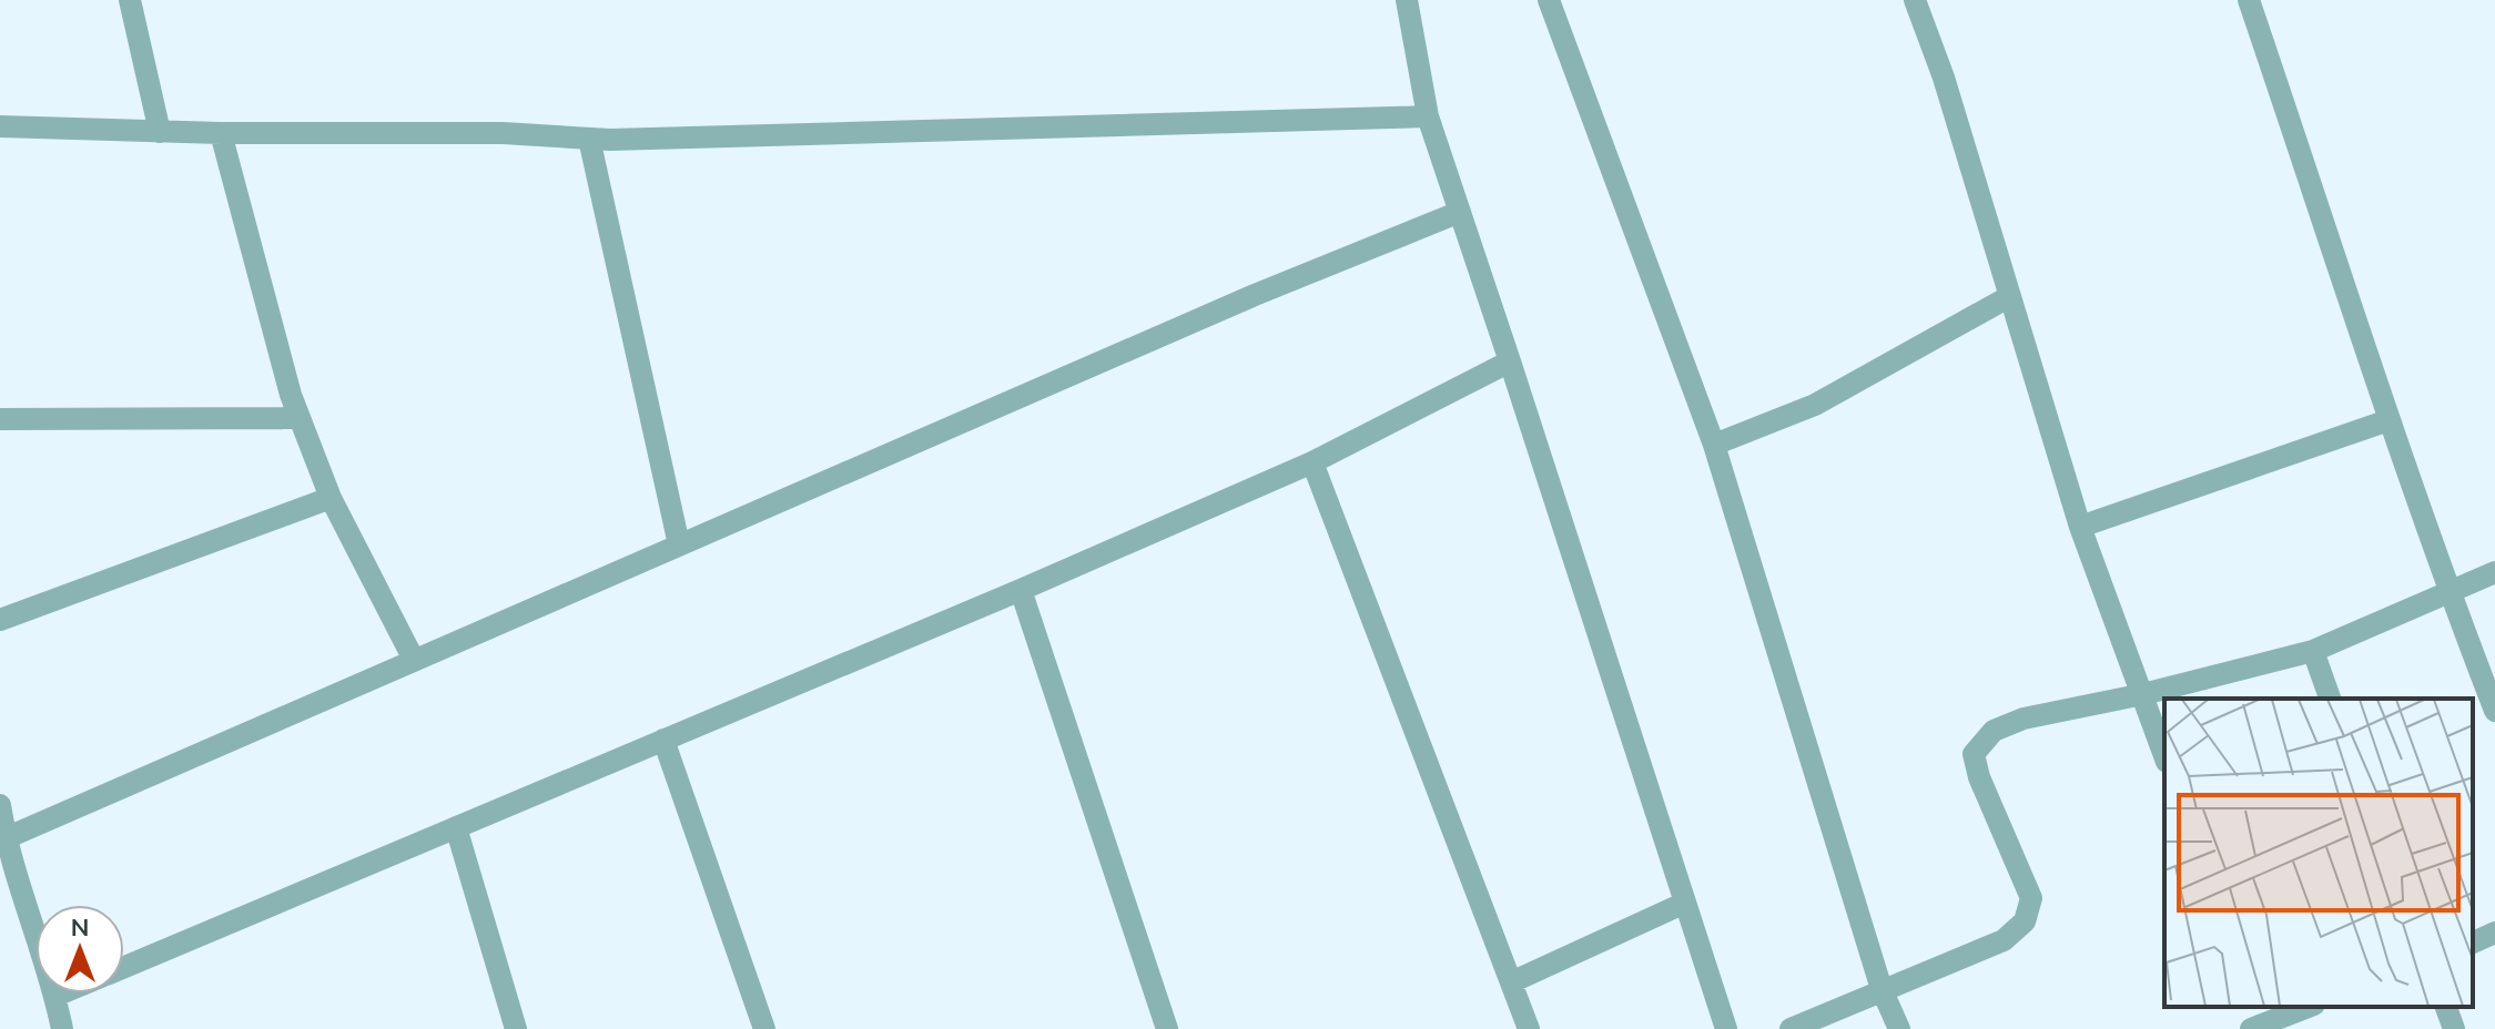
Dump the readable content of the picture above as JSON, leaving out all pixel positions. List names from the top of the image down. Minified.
{"north":"top"}
